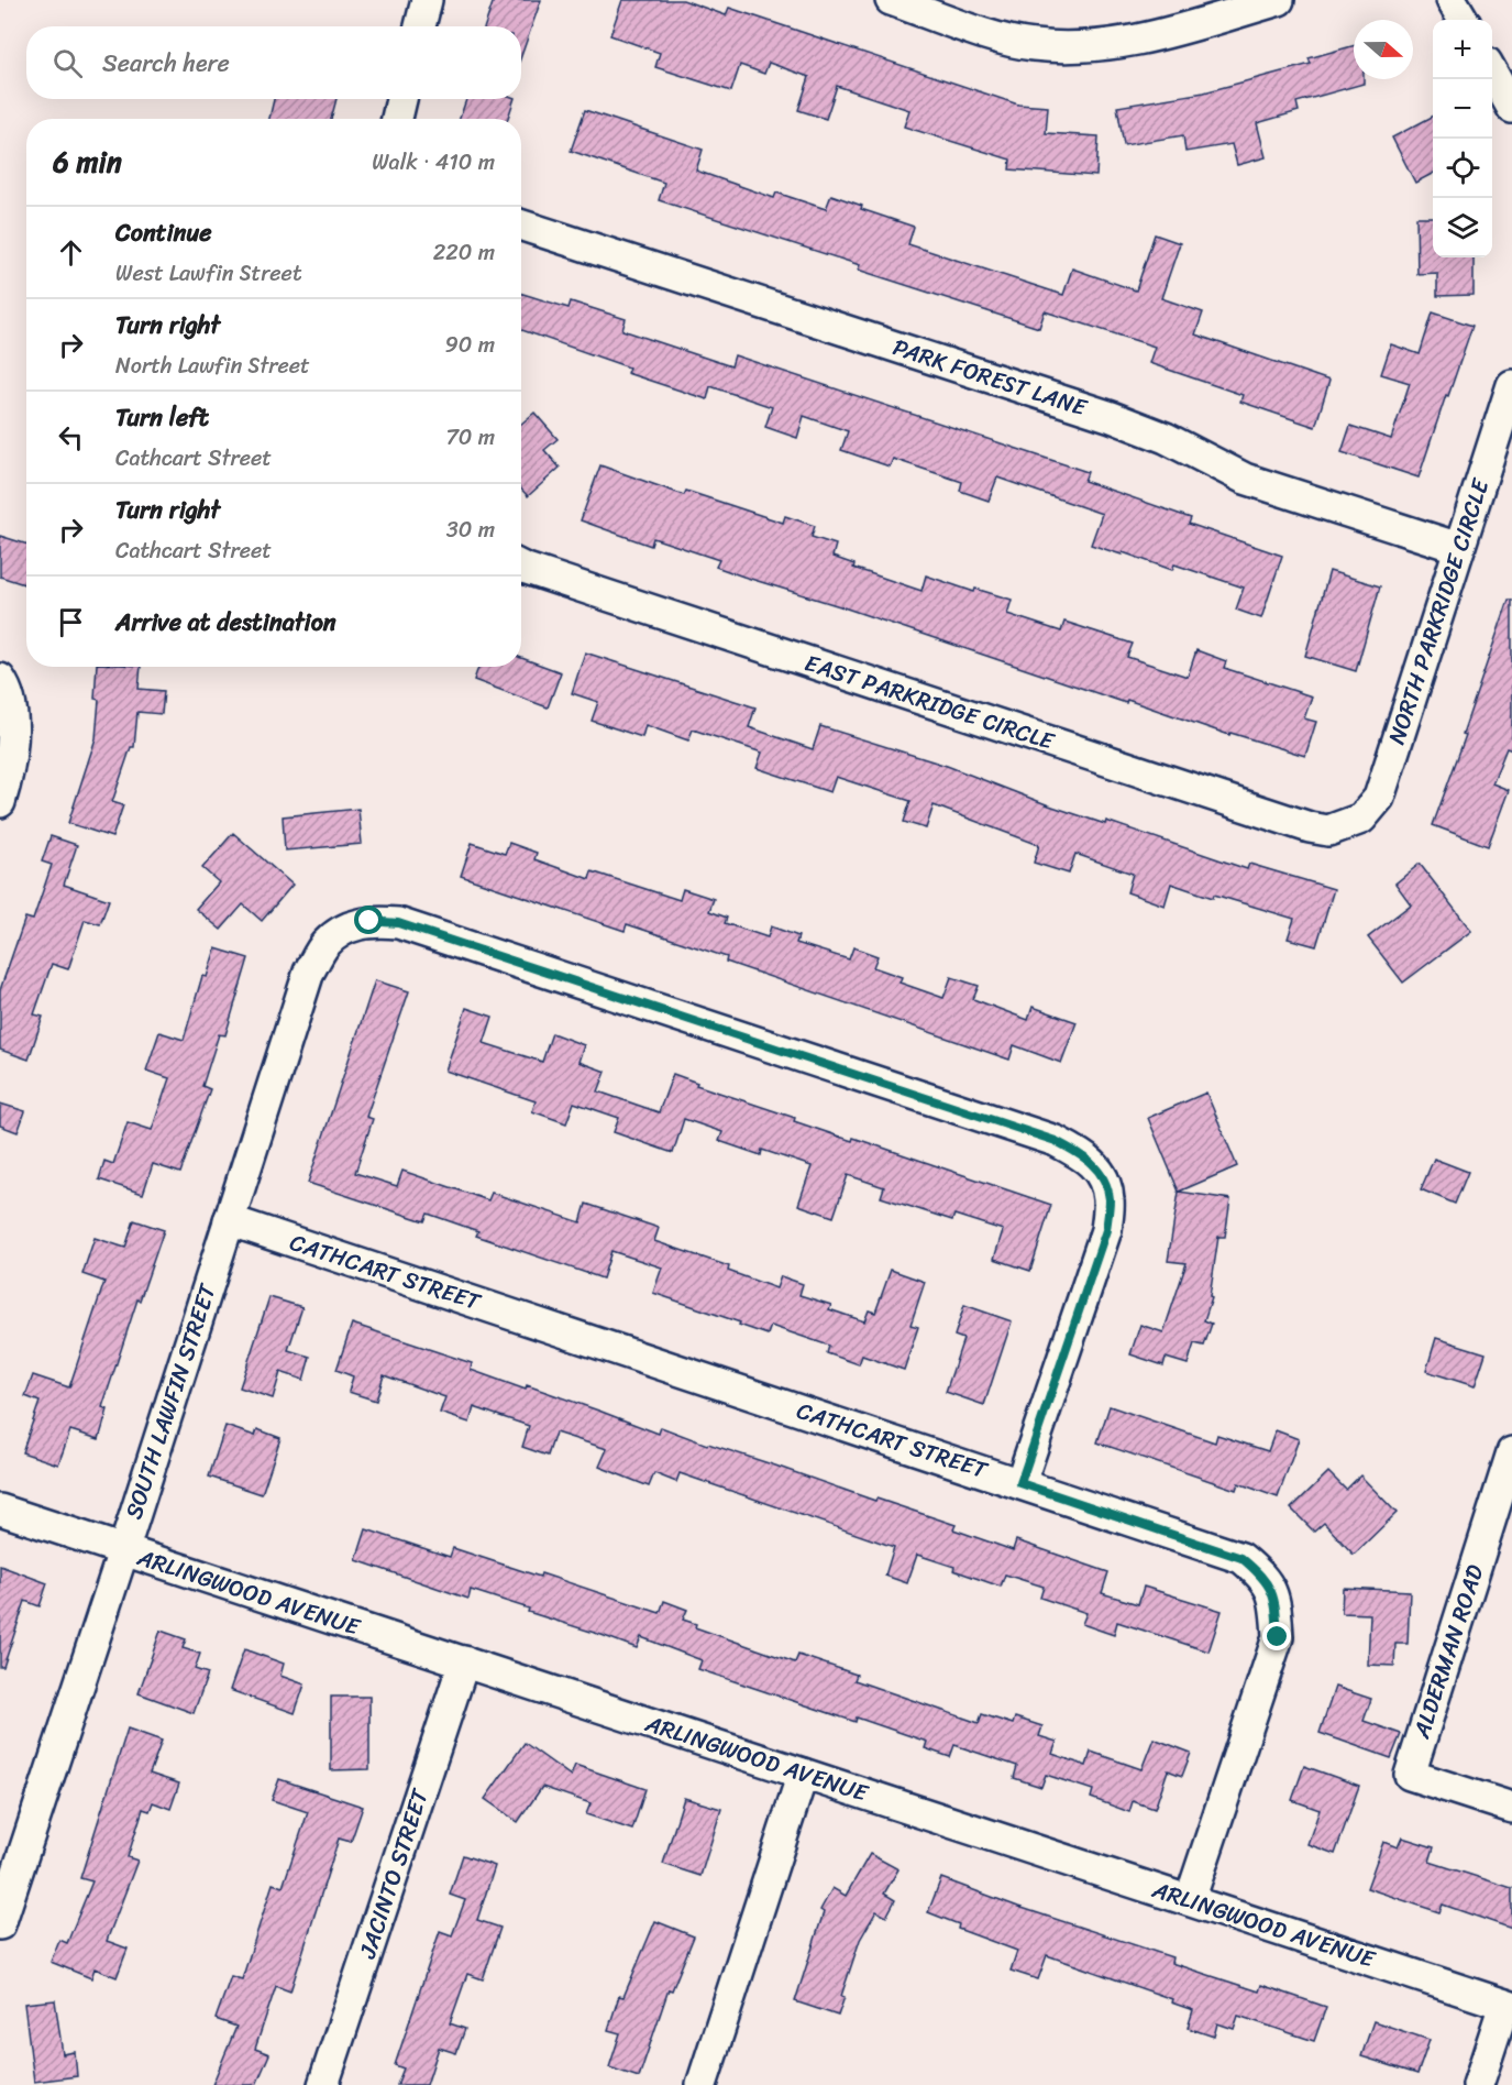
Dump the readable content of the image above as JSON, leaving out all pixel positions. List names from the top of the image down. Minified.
{"streets":{"street":["PARK FOREST LANE","NORTH PARKRIDGE CIRCLE","EAST PARKRIDGE CIRCLE","CATHCART STREET","SOUTH LAWFIN STREET","ARLINGWOOD AVENUE","ALDERMAN ROAD","JACINTO STREET"]},"crossings":[["PARK FOREST LANE","NORTH PARKRIDGE CIRCLE"],["NORTH PARKRIDGE CIRCLE","EAST PARKRIDGE CIRCLE"],["CATHCART STREET","SOUTH LAWFIN STREET"],["CATHCART STREET","ARLINGWOOD AVENUE"],["SOUTH LAWFIN STREET","ARLINGWOOD AVENUE"],["ARLINGWOOD AVENUE","JACINTO STREET"]],"north":"right","page":{"map_buttons":["+","−"],"search":"Search here","heading":["6 min","Walk · 410 m"],"list":[["Continue","West Lawfin Street","220 m"],["Turn right","North Lawfin Street","90 m"],["Turn left","Cathcart Street","70 m"],["Turn right","Cathcart Street","30 m"],"Arrive at destination"]}}
